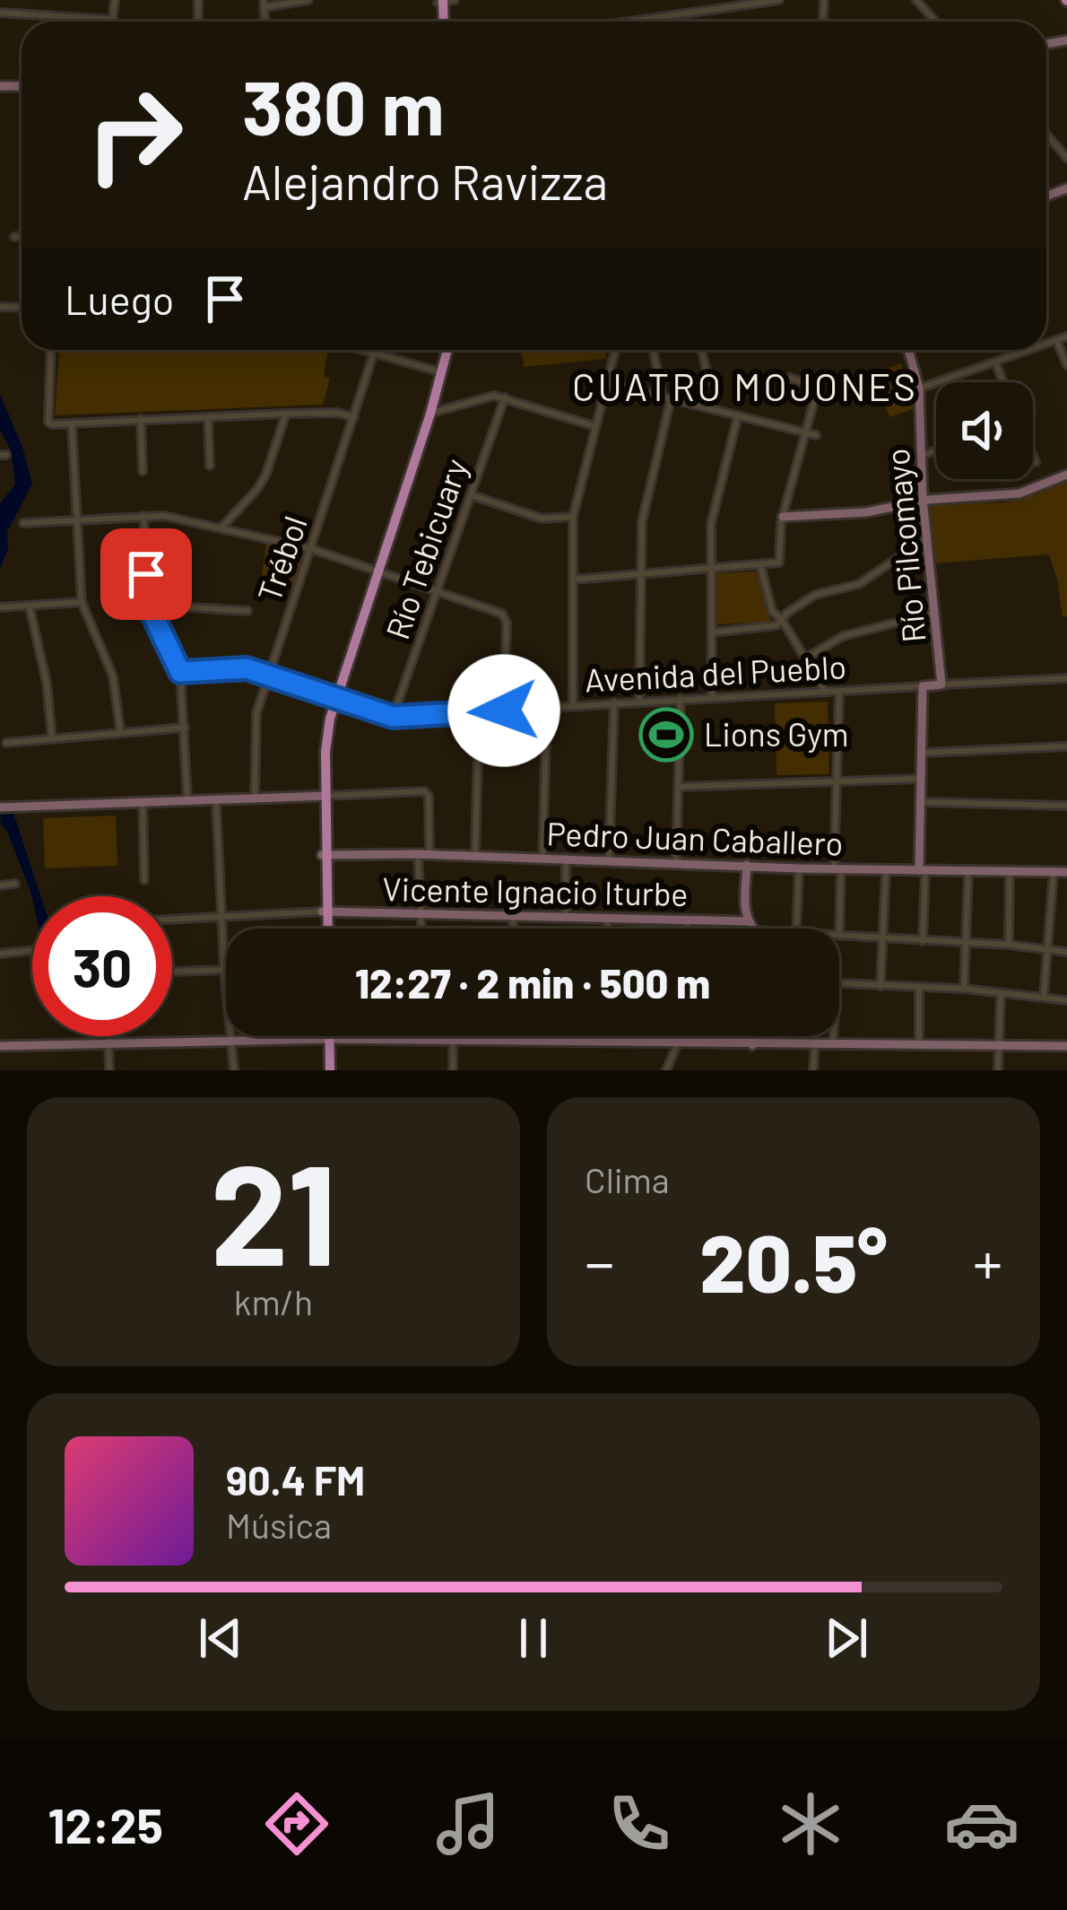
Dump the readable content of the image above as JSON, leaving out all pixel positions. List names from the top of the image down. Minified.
{"streets":{"street":["Río Pilcomayo","Río Tebicuary","Trébol","Avenida del Pueblo","Pedro Juan Caballero","Vicente Ignacio Iturbe"]},"crossings":[["Río Pilcomayo","Avenida del Pueblo"],["Río Pilcomayo","Pedro Juan Caballero"],["Río Tebicuary","Avenida del Pueblo"],["Trébol","Avenida del Pueblo"]],"districts":["CUATRO MOJONES"],"places":{"sports":["Lions Gym"]},"page":{"turn":["380 m","Alejandro Ravizza"],"then":"Luego","limit":"30","trip":"12:27 · 2 min · 500 m","tile":[["21","km/h"],"Clima"],"heat":["−","20.5°","+"],"song":["90.4 FM","Música"],"tabs":"12:25"}}
